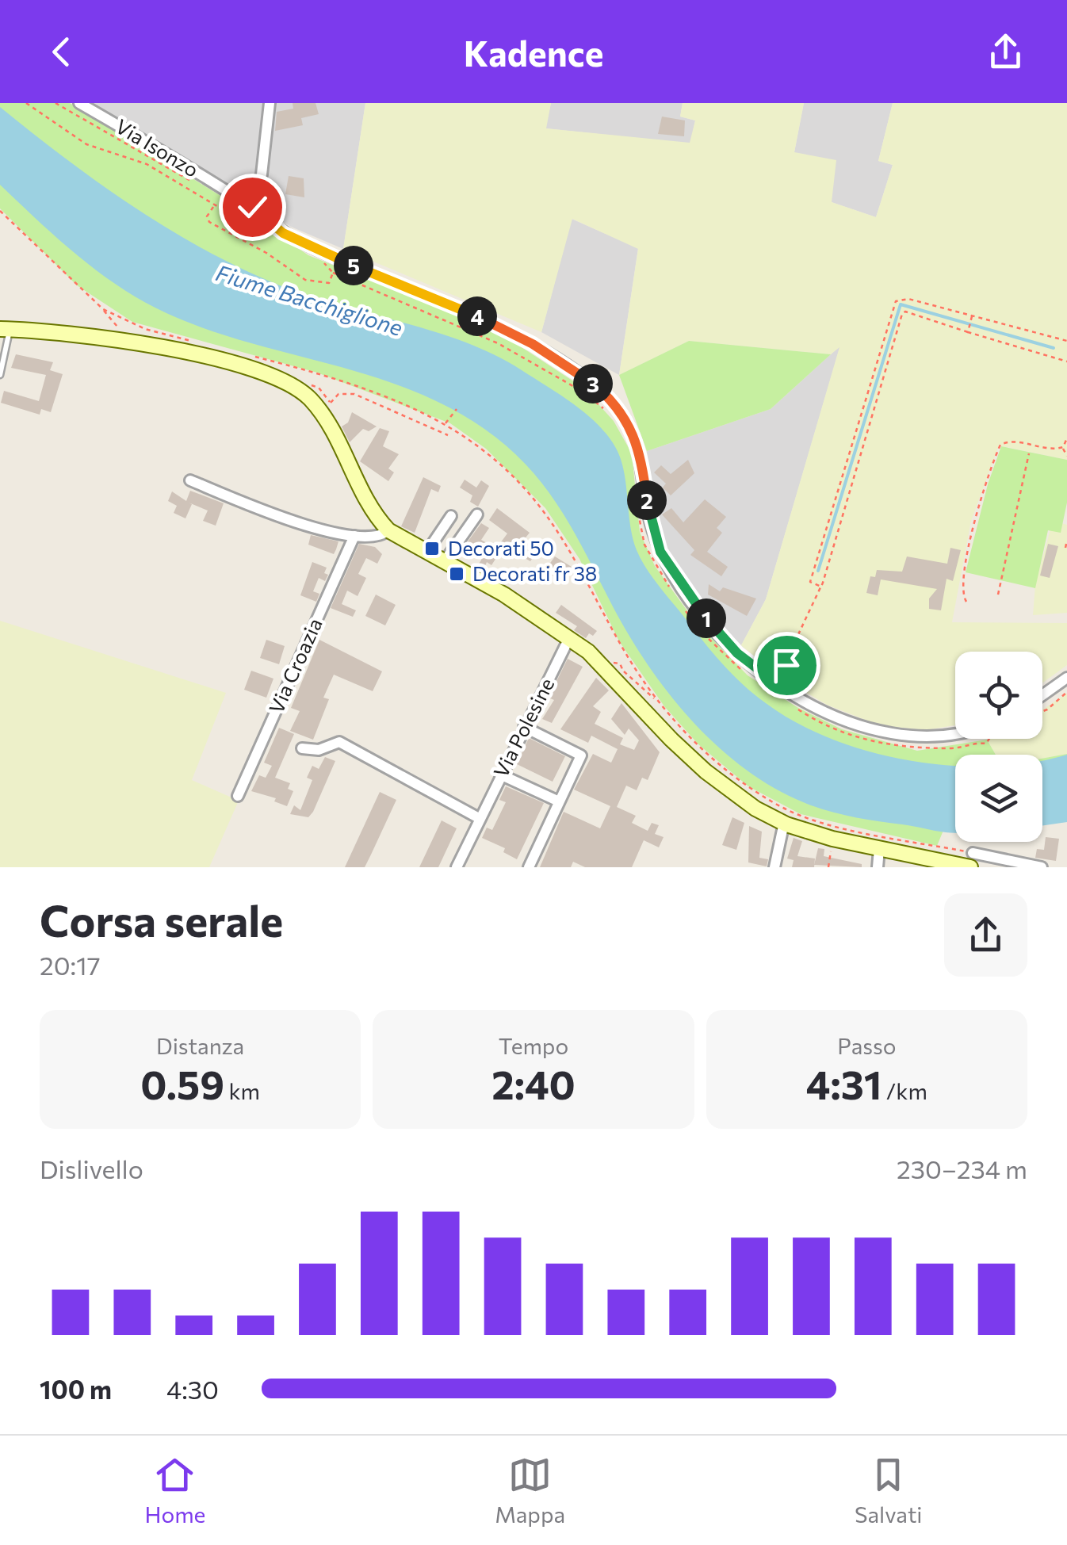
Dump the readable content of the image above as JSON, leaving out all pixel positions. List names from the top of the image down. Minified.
{"streets":{"street":["Via Isonzo","Via Croazia","Via Polesine"]},"water":["Fiume Bacchiglione"],"places":{"transit":["Decorati 50","Decorati fr 38"]},"page":{"header":"Kadence","pins":["5","4","3","2","1"],"heading":["Corsa serale","20:17"],"stats":[["Distanza","0.59 km"],["Tempo","2:40"],["Passo","4:31 /km"]],"chart":["Dislivello","230–234 m"],"list":[{"name":"100 m","note":"4:30"}],"tabs":["Home","Mappa","Salvati"]}}
